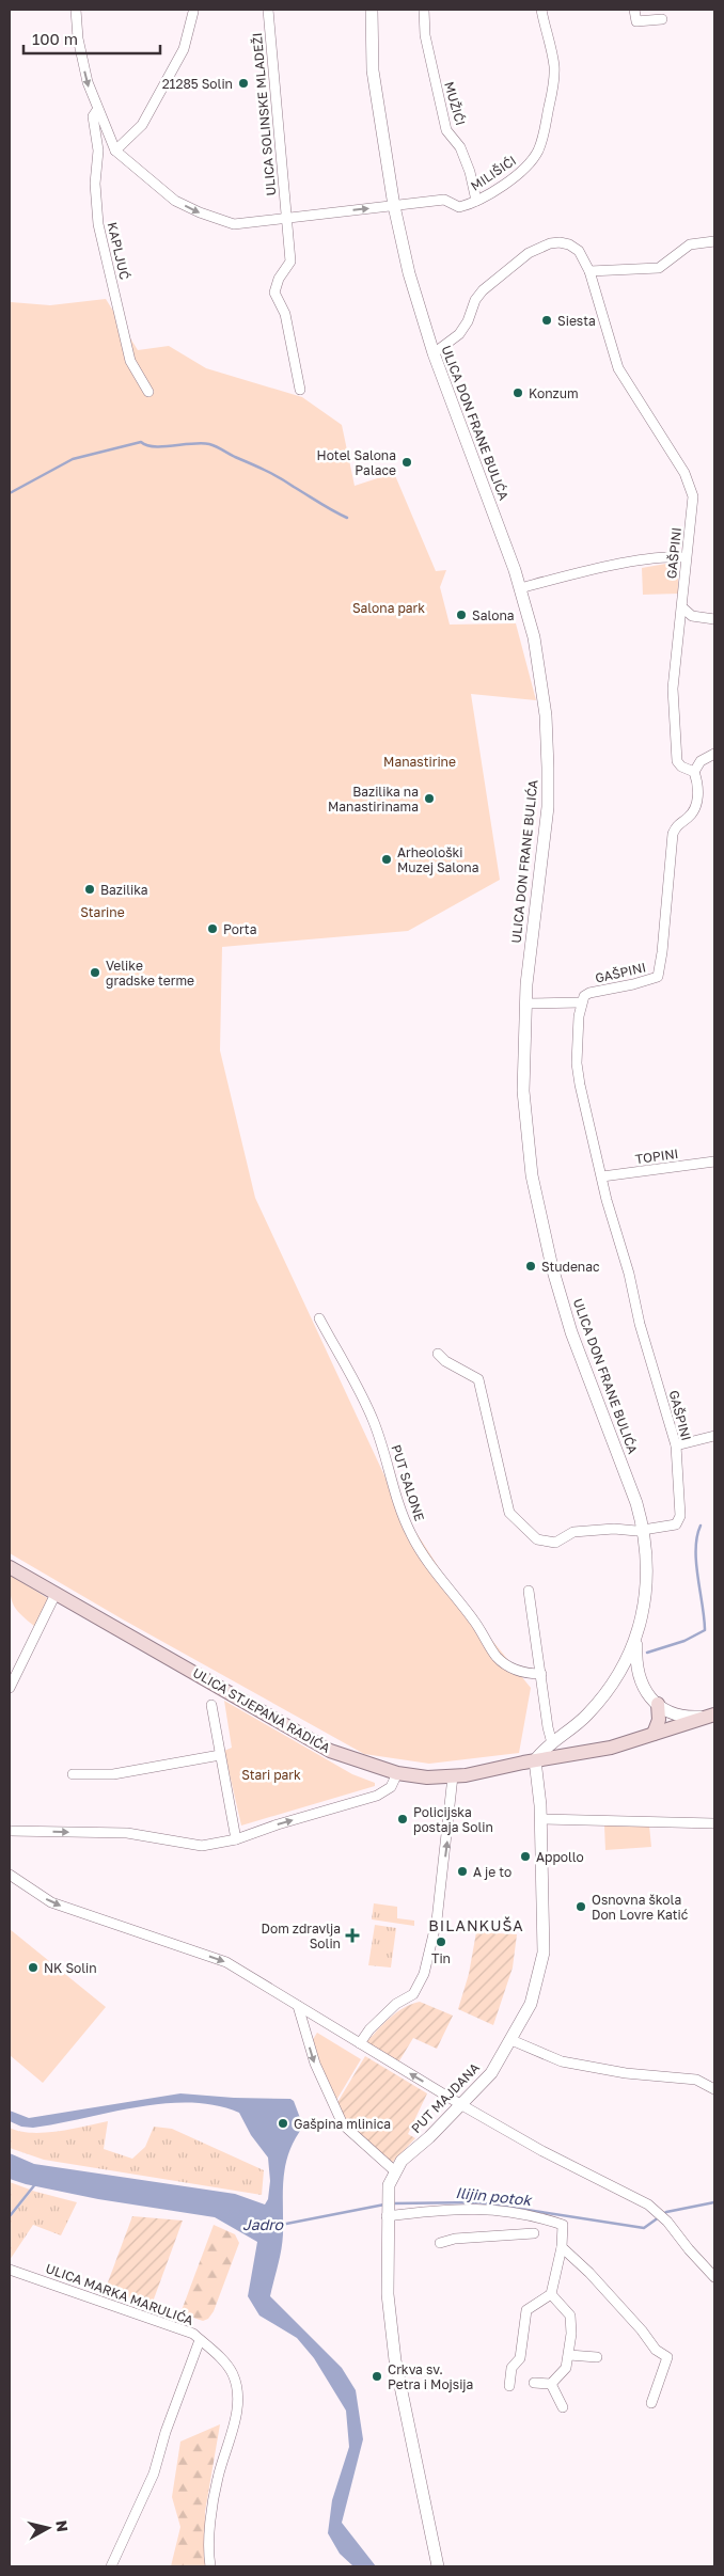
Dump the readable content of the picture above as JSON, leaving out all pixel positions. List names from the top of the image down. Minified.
{"streets":{"main road":["ULICA STJEPANA RADIĆA"],"street":["MUŽIĆI","ULICA SOLINSKE MLADEŽI","MILIŠIĆI","KAPLJUĆ","ULICA DON FRANE BULIĆA","GAŠPINI","TOPINI","PUT SALONE","PUT MAJDANA","ULICA MARKA MARULIĆA"]},"crossings":[["MUŽIĆI","MILIŠIĆI"],["MILIŠIĆI","ULICA DON FRANE BULIĆA"],["ULICA DON FRANE BULIĆA","GAŠPINI"],["ULICA DON FRANE BULIĆA","ULICA STJEPANA RADIĆA"],["ULICA DON FRANE BULIĆA","PUT MAJDANA"],["GAŠPINI","TOPINI"],["ULICA STJEPANA RADIĆA","PUT MAJDANA"]],"districts":["BILANKUŠA"],"water":["Ilijin potok","Jadro"],"parks":["Salona park","Manastirine","Starine","Stari park"],"places":{"other":["21285 Solin","Siesta","Konzum","Hotel Salona Palace","Salona","Bazilika na Manastirinama","Arheološki Muzej Salona","Bazilika","Porta","Velike gradske terme","Studenac","Policijska postaja Solin","Appollo","A je to","Osnovna škola Don Lovre Katić","Tin","NK Solin","Gašpina mlinica","Crkva sv. Petra i Mojsija"],"health":["Dom zdravlja Solin"]},"scale_bar":"100 m","north":"right"}
